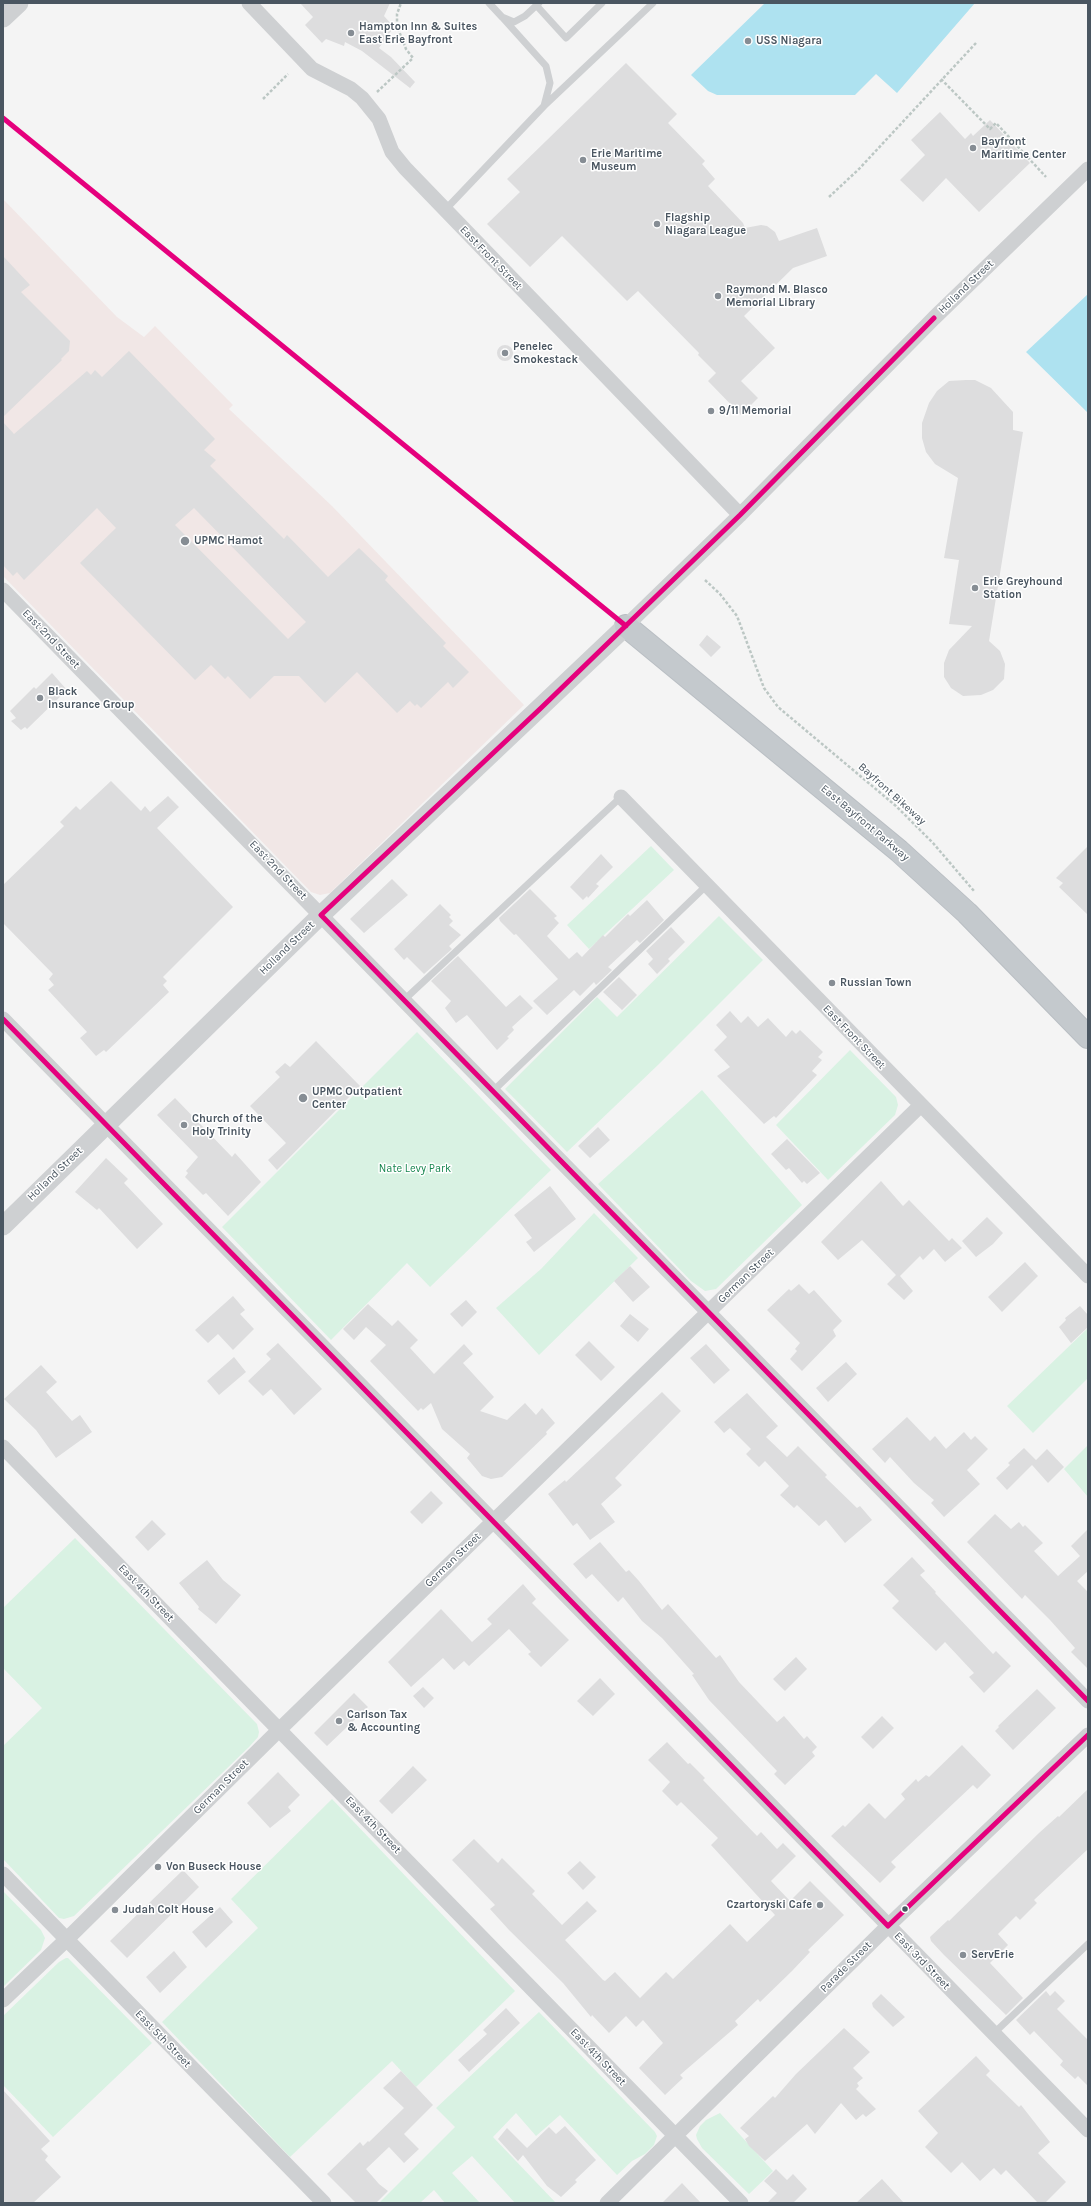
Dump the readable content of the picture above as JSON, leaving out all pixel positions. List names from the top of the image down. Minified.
{"streets":{"highway":["East Bayfront Parkway"],"street":["East Front Street","Holland Street","East 2nd Street","German Street","East 4th Street","East 3rd Street","Parade Street","East 5th Street"],"path":["Bayfront Bikeway"]},"crossings":[["East Front Street","Holland Street"],["East Front Street","German Street"],["Holland Street","East 2nd Street"],["Holland Street","East Bayfront Parkway"],["Holland Street","East 3rd Street"],["East 2nd Street","German Street"],["German Street","East 4th Street"],["German Street","East 3rd Street"],["German Street","East 5th Street"],["East 4th Street","Parade Street"],["East 3rd Street","Parade Street"]],"parks":["Nate Levy Park"],"places":["Hampton Inn & Suites East Erie Bayfront","USS Niagara","Bayfront Maritime Center","Erie Maritime Museum","Flagship Niagara League","Raymond M. Blasco Memorial Library","Penelec Smokestack","9/11 Memorial","UPMC Hamot","Erie Greyhound Station","Black Insurance Group","Russian Town","UPMC Outpatient Center","Church of the Holy Trinity","Carlson Tax & Accounting","Von Buseck House","Czartoryski Cafe","Judah Colt House","ServErie"]}
